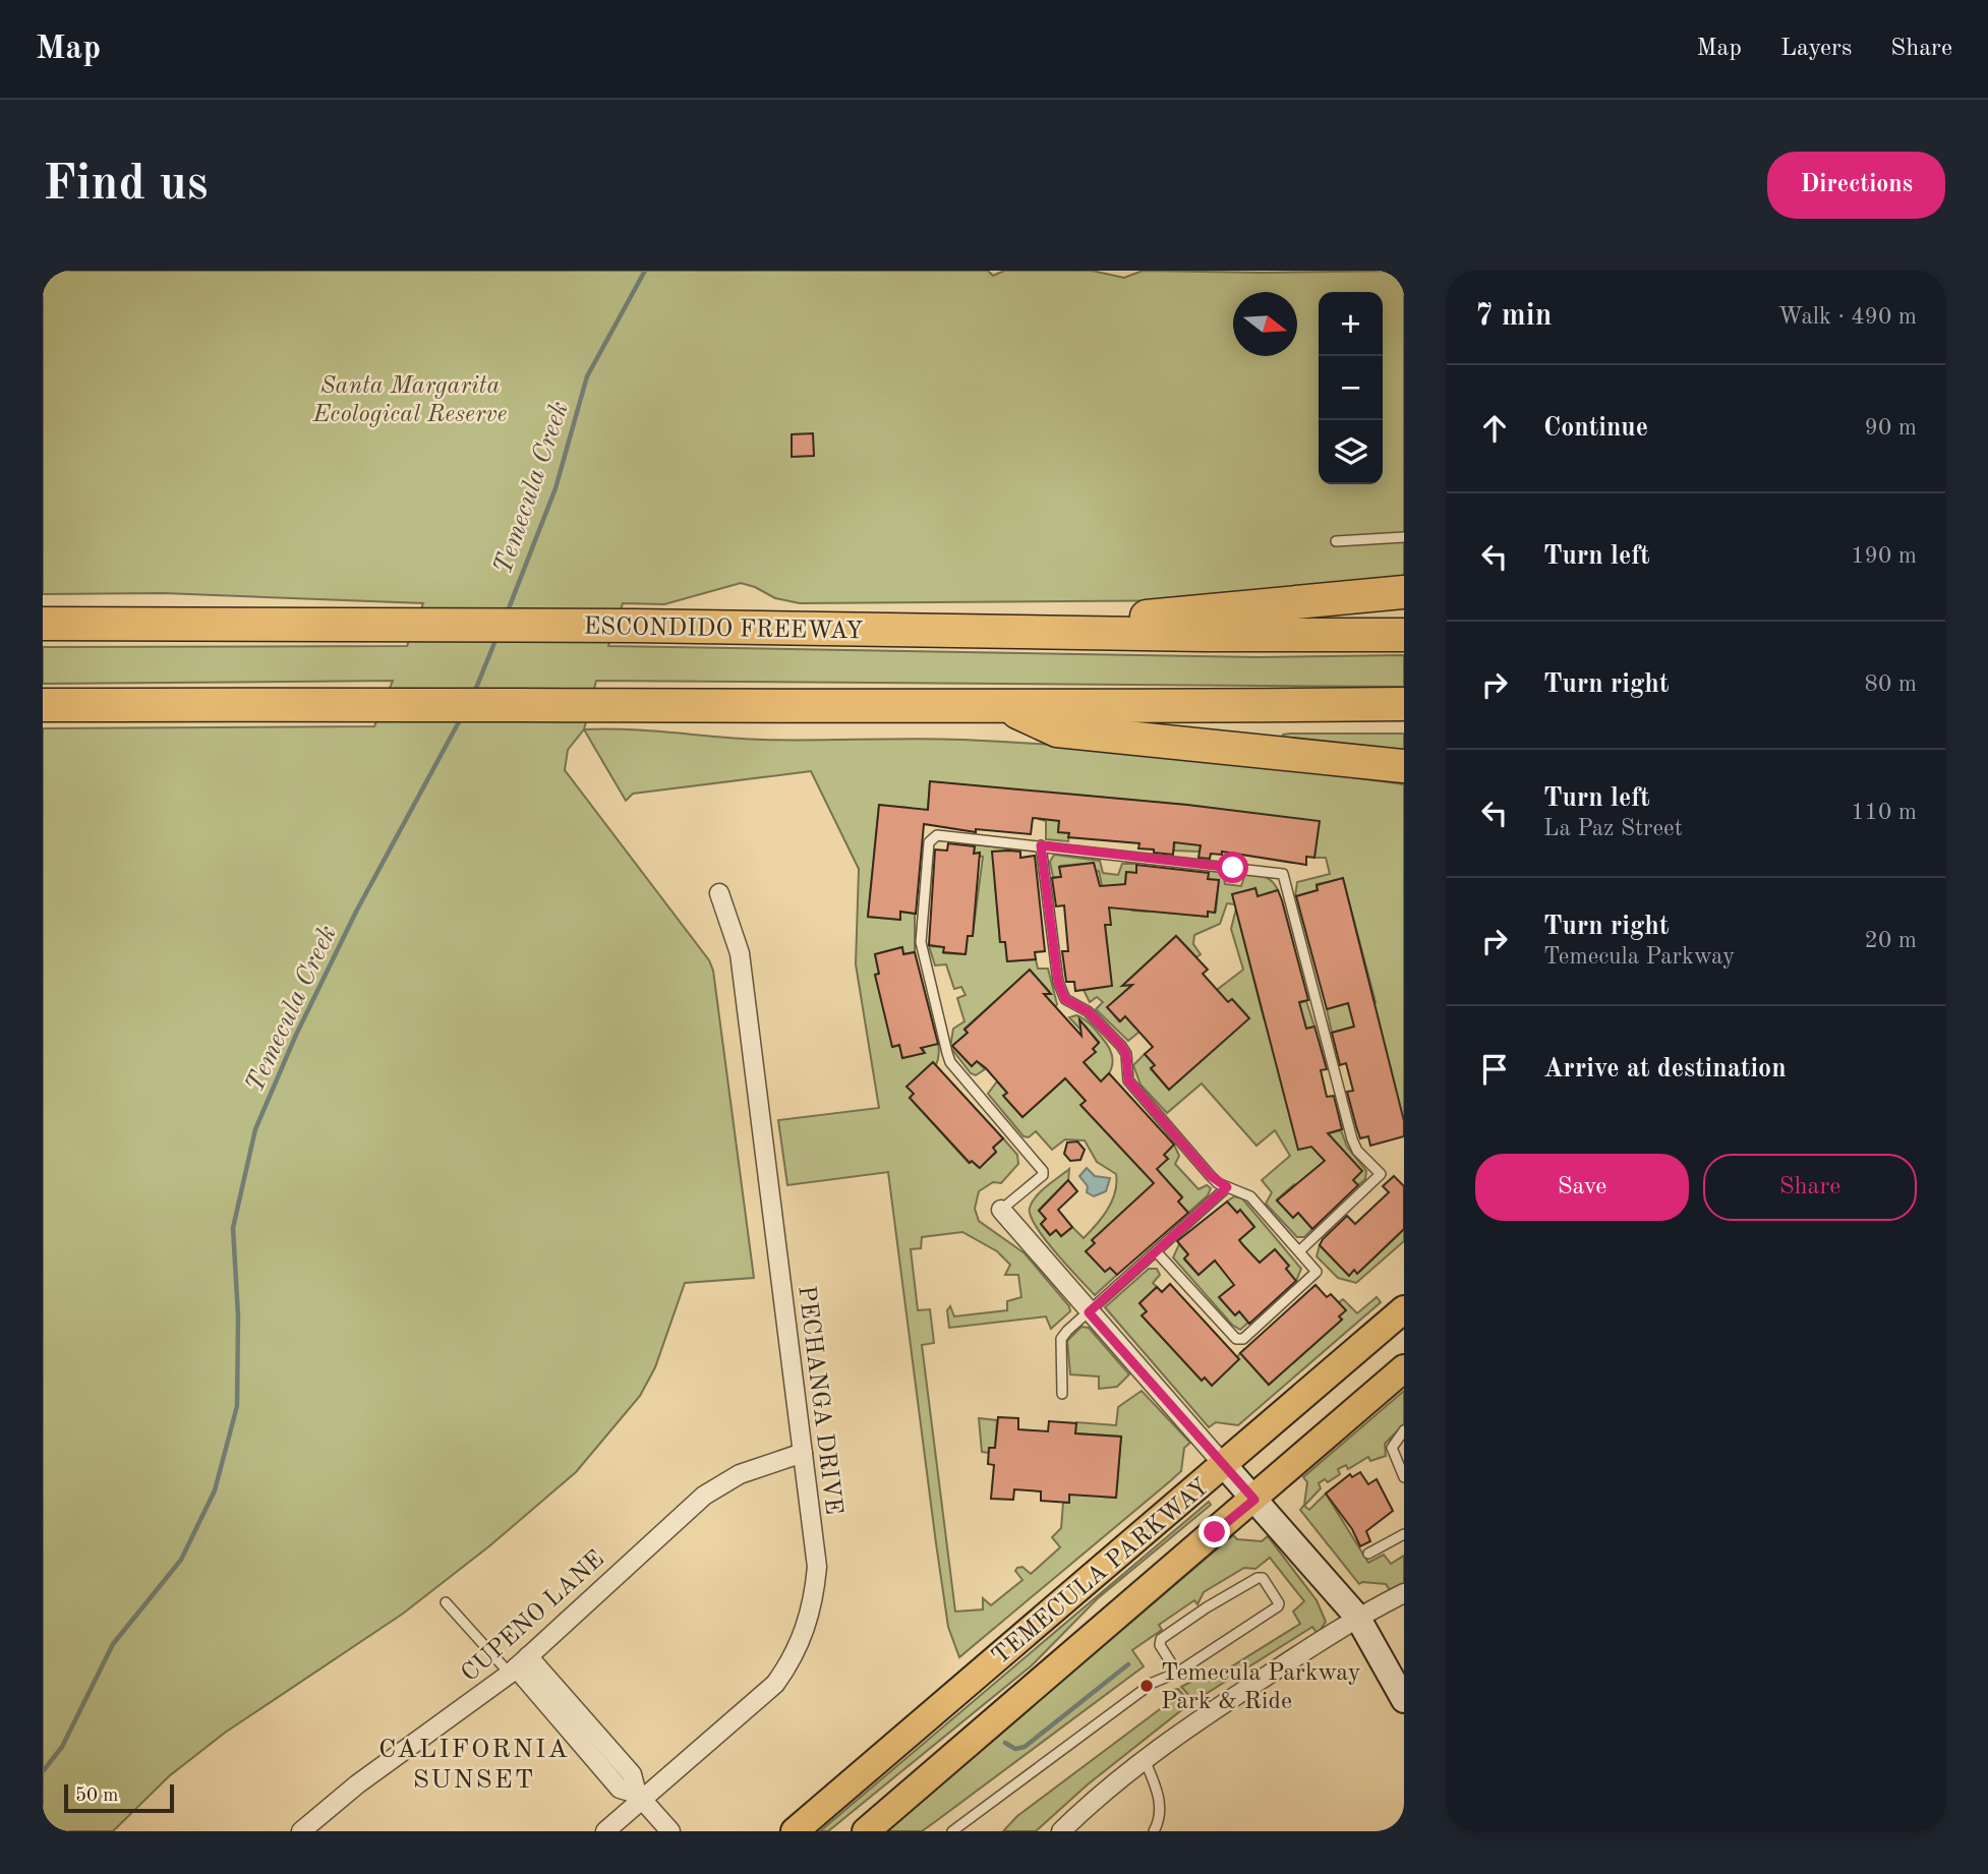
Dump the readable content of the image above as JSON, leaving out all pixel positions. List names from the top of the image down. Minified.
{"streets":{"highway":["ESCONDIDO FREEWAY"],"main road":["TEMECULA PARKWAY"],"street":["PECHANGA DRIVE","CUPENO LANE"]},"crossings":[["PECHANGA DRIVE","CUPENO LANE"]],"districts":["CALIFORNIA SUNSET"],"water":["Temecula Creek"],"parks":["Santa Margarita Ecological Reserve"],"places":["Temecula Parkway Park & Ride"],"scale_bar":"50 m","north":"right","page":{"header":"Map","nav":["Map","Layers","Share"],"buttons":["Directions",["Save","Share"]],"title":"Find us","heading":["7 min","Walk · 490 m"],"map_buttons":["+","−"],"list":[["Continue","90 m"],["Turn left","190 m"],["Turn right","80 m"],["Turn left","La Paz Street","110 m"],["Turn right","Temecula Parkway","20 m"],"Arrive at destination"],"scale":"50 m"}}
